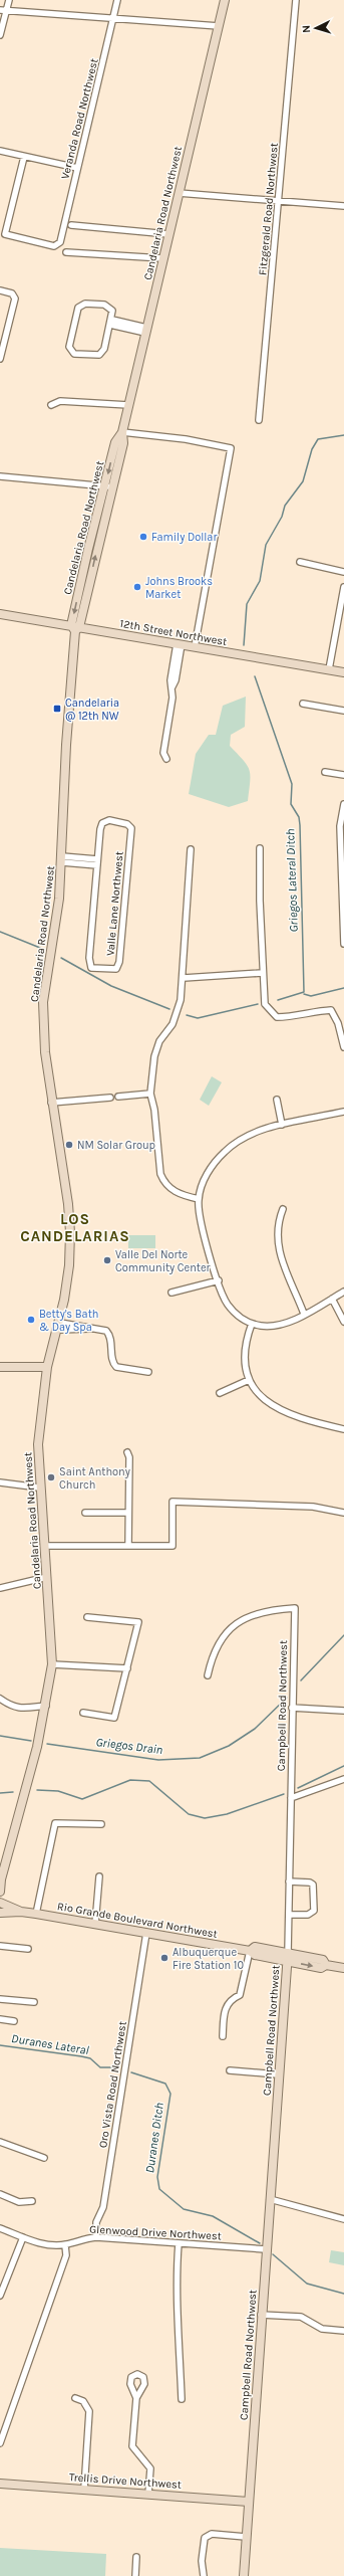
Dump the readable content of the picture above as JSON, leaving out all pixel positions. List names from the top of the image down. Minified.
{"streets":{"main road":["Candelaria Road Northwest","12th Street Northwest","Campbell Road Northwest","Rio Grande Boulevard Northwest","Trellis Drive Northwest"],"street":["Veranda Road Northwest","Fitzgerald Road Northwest","Valle Lane Northwest","Oro Vista Road Northwest","Glenwood Drive Northwest"]},"crossings":[["Candelaria Road Northwest","12th Street Northwest"],["Candelaria Road Northwest","Valle Lane Northwest"],["Campbell Road Northwest","Rio Grande Boulevard Northwest"],["Campbell Road Northwest","Glenwood Drive Northwest"],["Campbell Road Northwest","Trellis Drive Northwest"],["Rio Grande Boulevard Northwest","Oro Vista Road Northwest"],["Oro Vista Road Northwest","Glenwood Drive Northwest"]],"districts":["LOS CANDELARIAS"],"water":["Griegos Lateral Ditch","Griegos Drain","Duranes Lateral","Duranes Ditch"],"places":{"other":["Family Dollar","Johns Brooks Market","NM Solar Group","Valle Del Norte Community Center","Betty's Bath & Day Spa","Saint Anthony Church","Albuquerque Fire Station 10"],"transit":["Candelaria @ 12th NW"]},"north":"left"}
